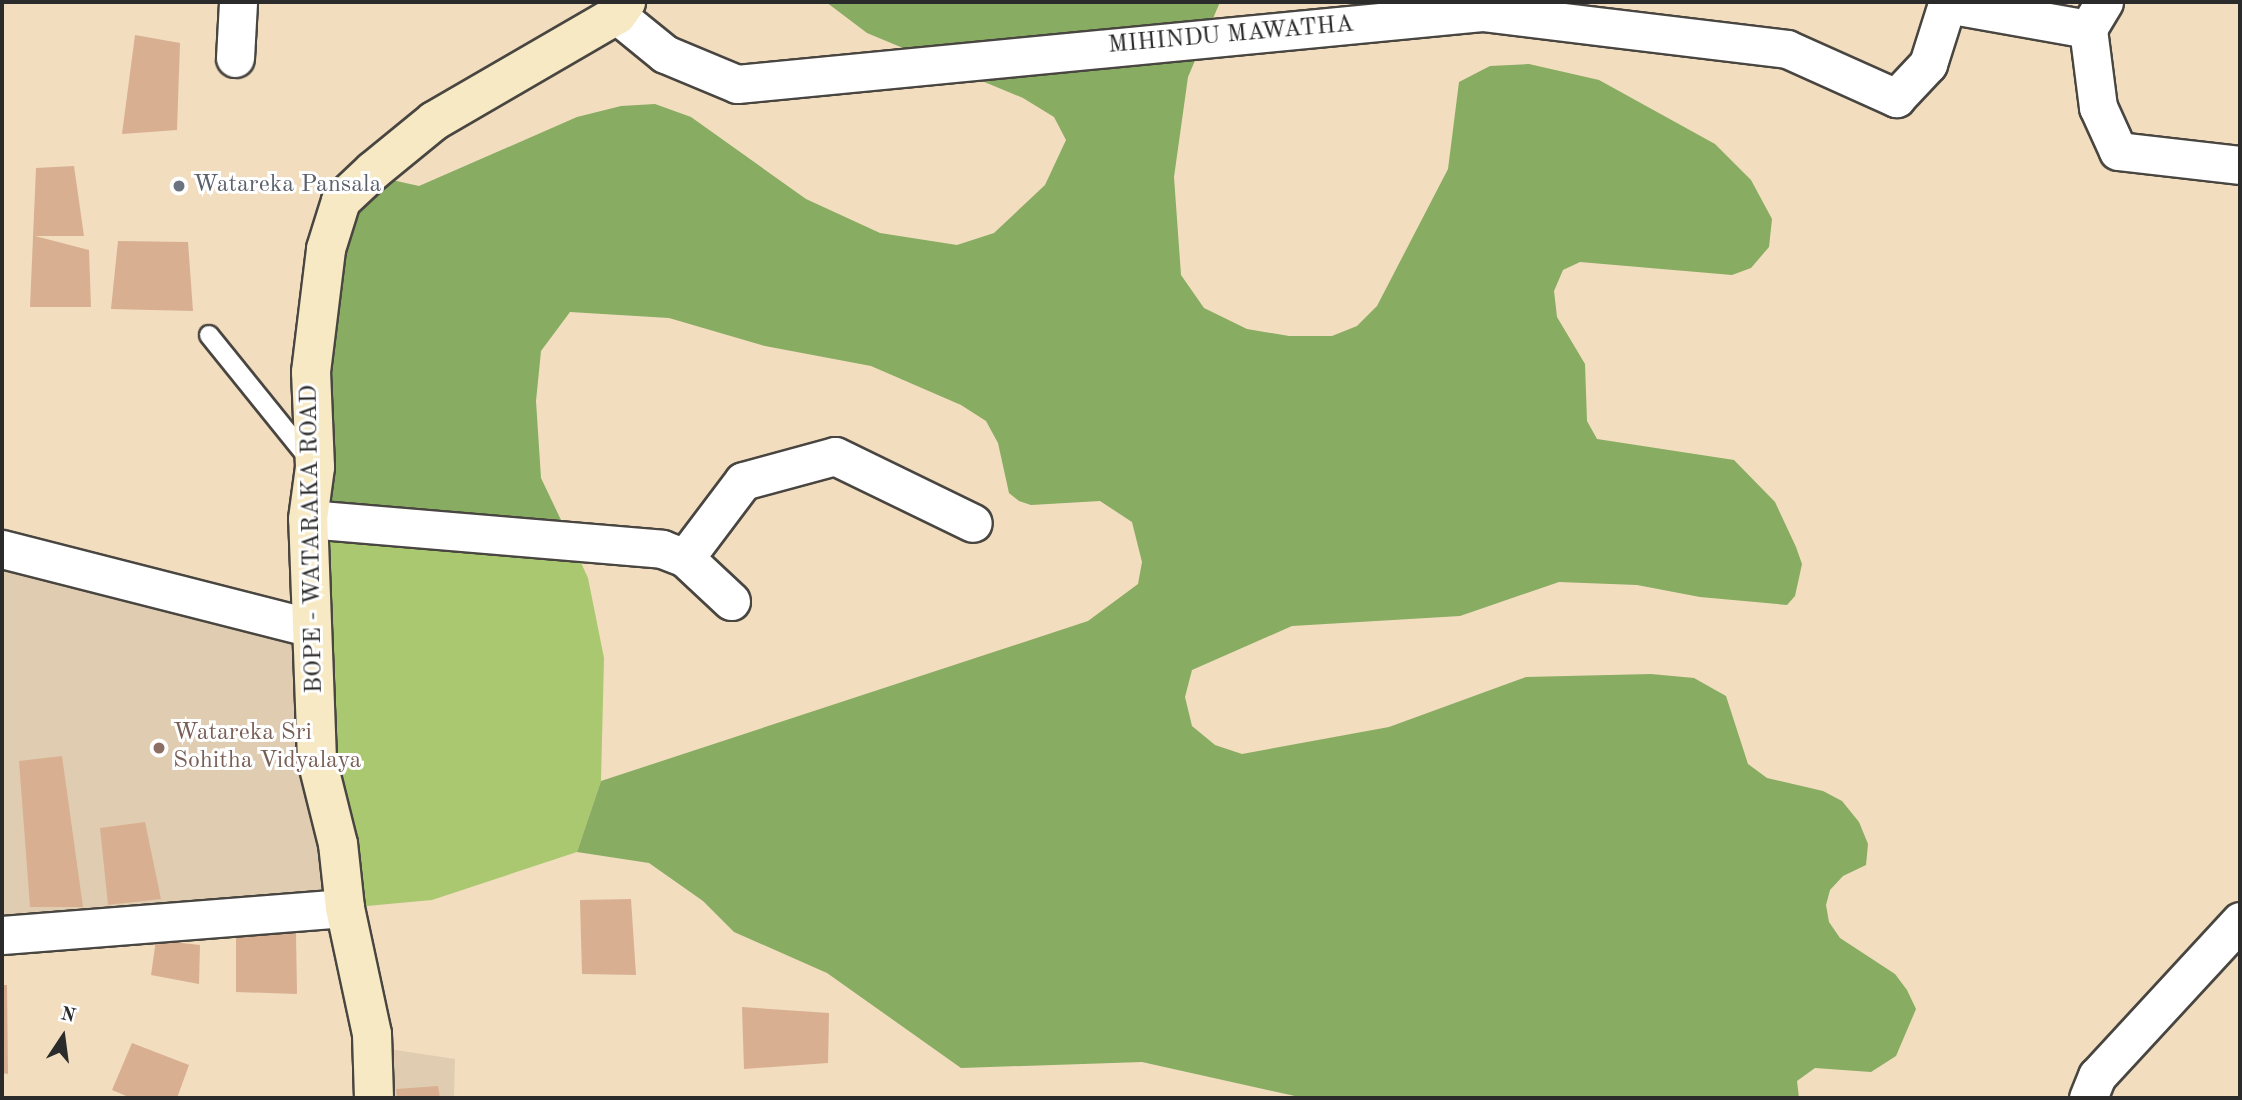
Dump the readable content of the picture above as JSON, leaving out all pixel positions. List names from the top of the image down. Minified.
{"streets":{"street":["MIHINDU MAWATHA","BOPE - WATARAKA ROAD"]},"crossings":[["MIHINDU MAWATHA","BOPE - WATARAKA ROAD"]],"places":["Watareka Pansala","Watareka Sri Sohitha Vidyalaya"],"north":"top"}
